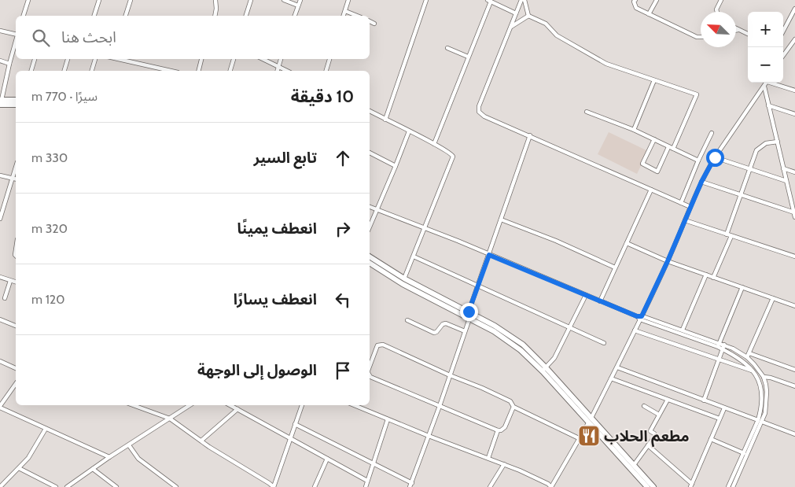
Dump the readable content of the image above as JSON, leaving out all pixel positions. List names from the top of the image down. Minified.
{"places":{"restaurant":["مطعم الحلاب"]},"north":"top left","page":{"map_buttons":["+","−"],"search":"ابحث هنا","heading":["10 دقيقة","سيرًا · 770 m"],"list":[["تابع السير","330 m"],["انعطف يمينًا","320 m"],["انعطف يسارًا","120 m"],"الوصول إلى الوجهة"]}}
